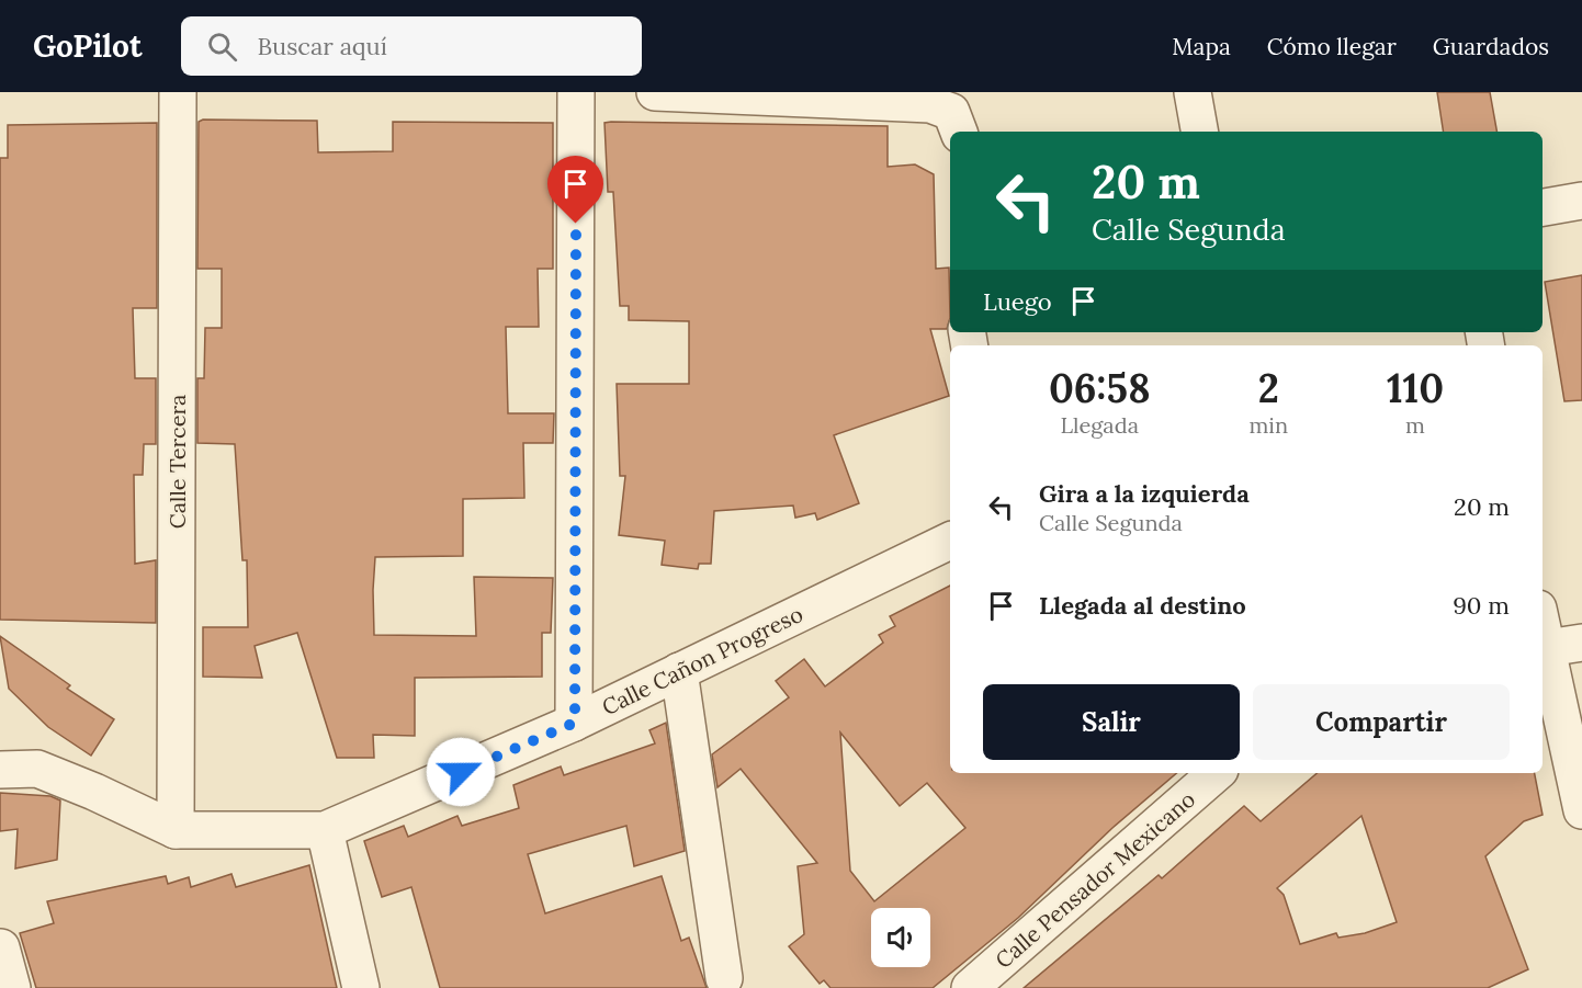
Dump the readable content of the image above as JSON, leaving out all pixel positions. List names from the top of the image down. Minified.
{"streets":{"street":["Calle Tercera","Calle Cañon Progreso","Calle Pensador Mexicano"]},"crossings":[["Calle Tercera","Calle Cañon Progreso"]],"page":{"header":"GoPilot","search":"Buscar aquí","nav":["Mapa","Cómo llegar","Guardados"],"turn":["20 m","Calle Segunda"],"then":"Luego","eta":["06:58","Llegada","2","min","110","m"],"list":[{"name":"Gira a la izquierda","note":"Calle Segunda","value":"20 m"},{"name":"Llegada al destino","value":"90 m"}],"buttons":["Salir","Compartir"]}}
